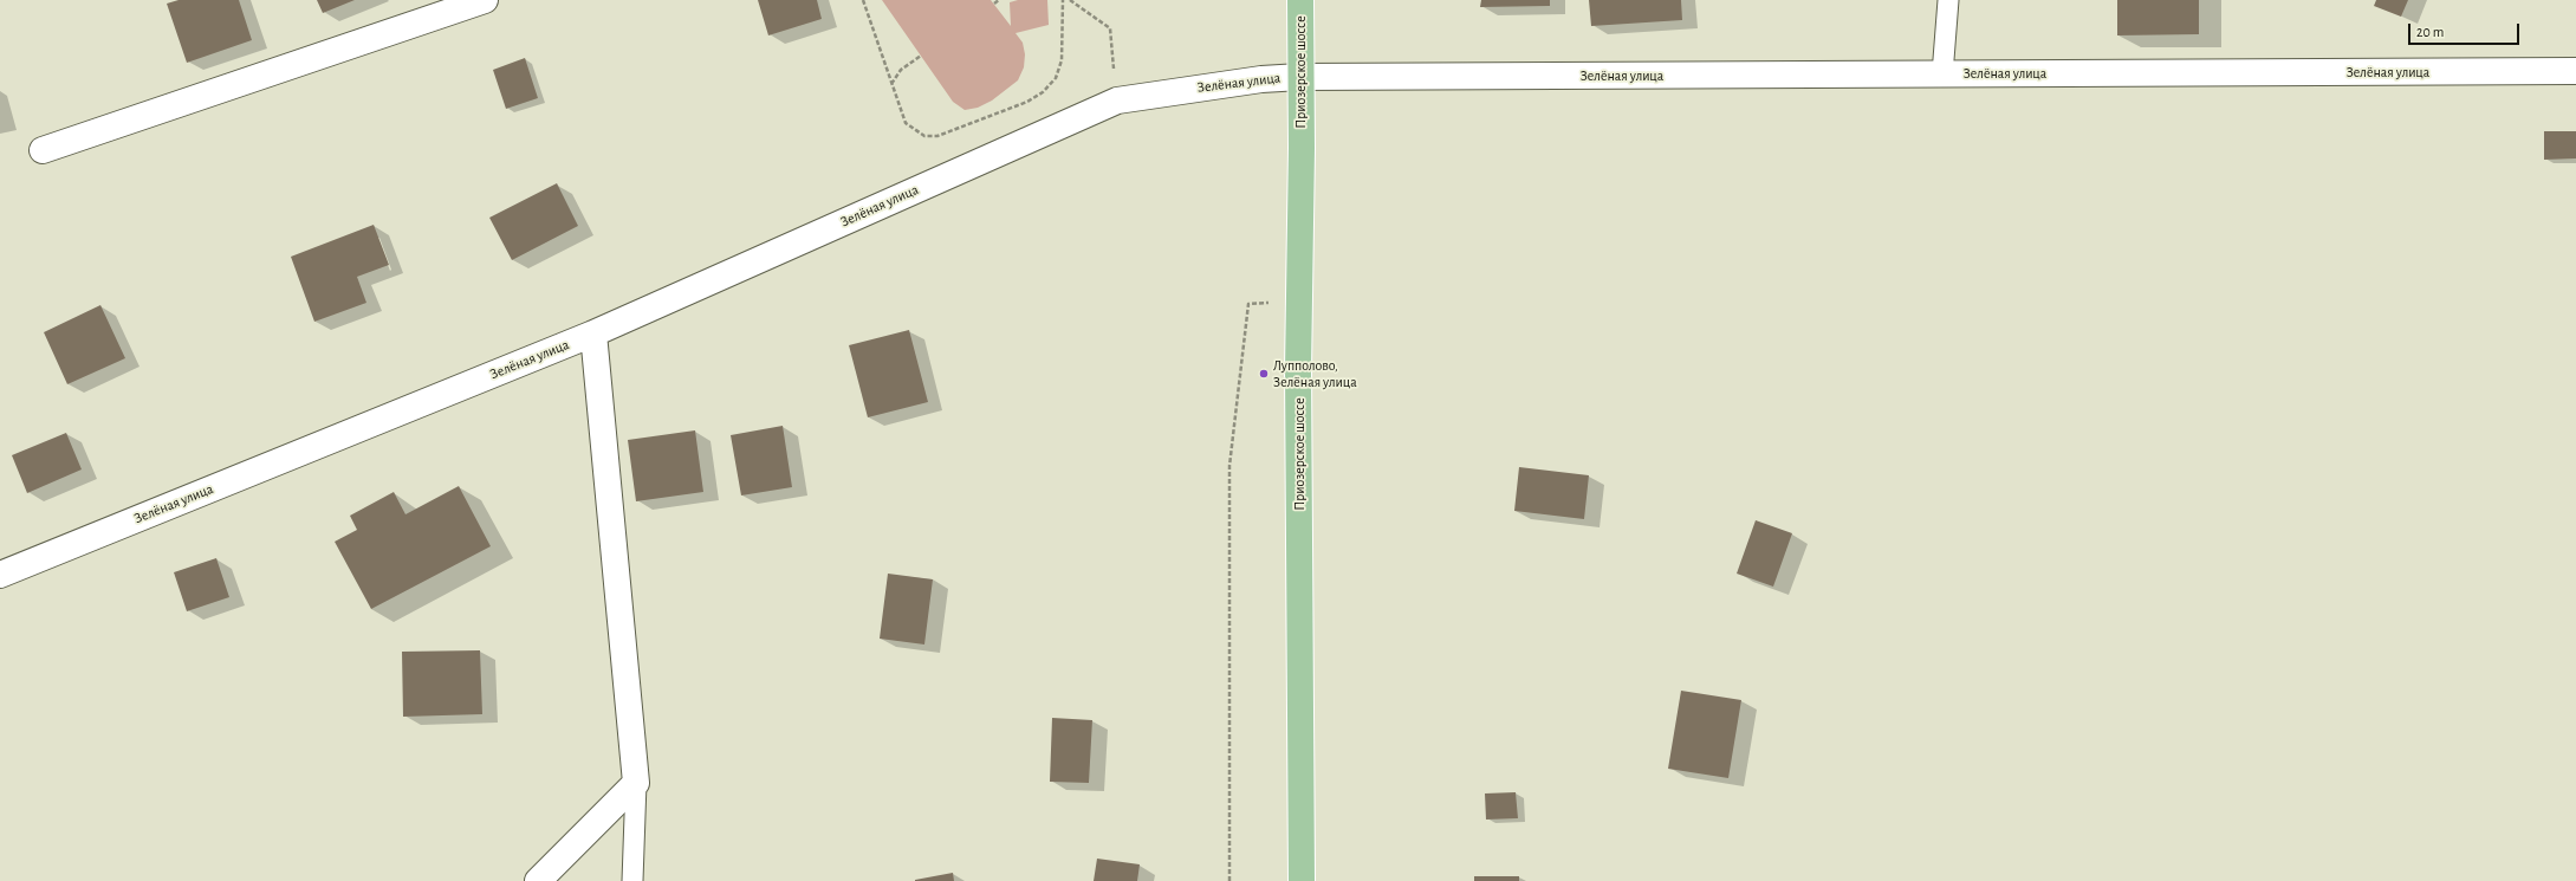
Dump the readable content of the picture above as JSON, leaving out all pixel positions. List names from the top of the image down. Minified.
{"streets":{"main road":["Приозерское шоссе"],"street":["Зелёная улица"]},"crossings":[["Приозерское шоссе","Зелёная улица"]],"places":["Лупполово, Зелёная улица"],"scale_bar":"20 m"}
